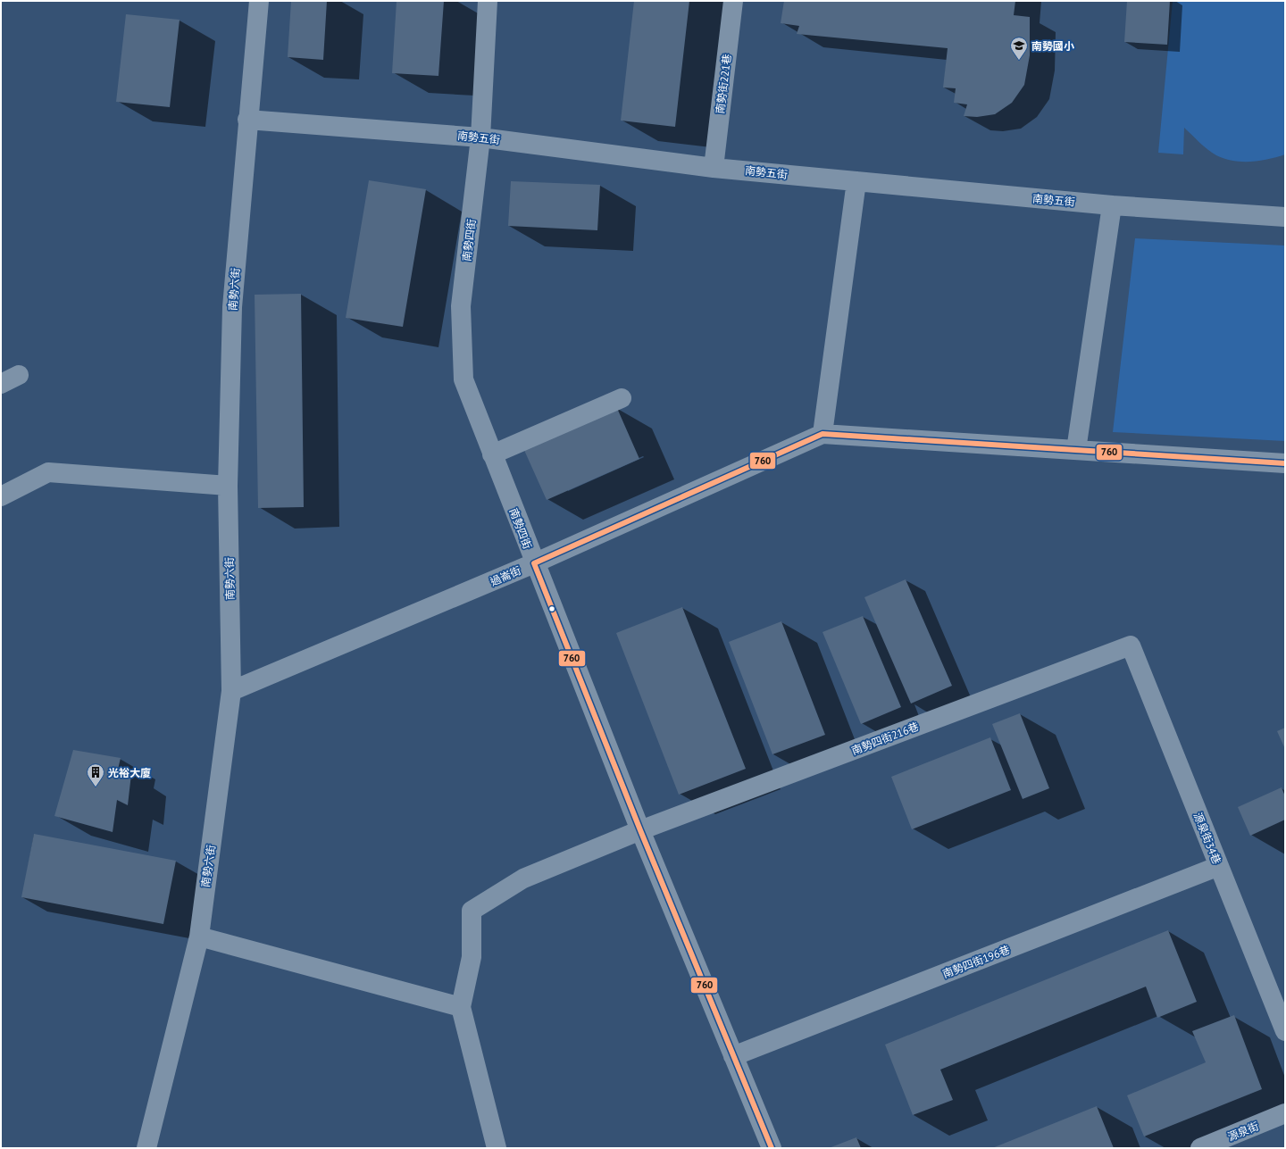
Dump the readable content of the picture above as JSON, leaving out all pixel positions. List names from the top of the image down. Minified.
{"streets":{"street":["南勢街221巷","南勢五街","南勢四街","南勢六街","過崙街","南勢四街216巷","源泉街34巷","南勢四街196巷","源泉街"]},"crossings":[["南勢街221巷","南勢五街"],["南勢五街","南勢四街"],["南勢五街","南勢六街"],["南勢四街","過崙街"],["南勢四街","南勢四街216巷"],["南勢四街","南勢四街196巷"],["南勢六街","過崙街"],["南勢四街216巷","源泉街34巷"],["源泉街34巷","南勢四街196巷"]],"places":{"school or university":["南勢國小"],"building":["光裕大廈"]},"lines":["transit line 760"]}
